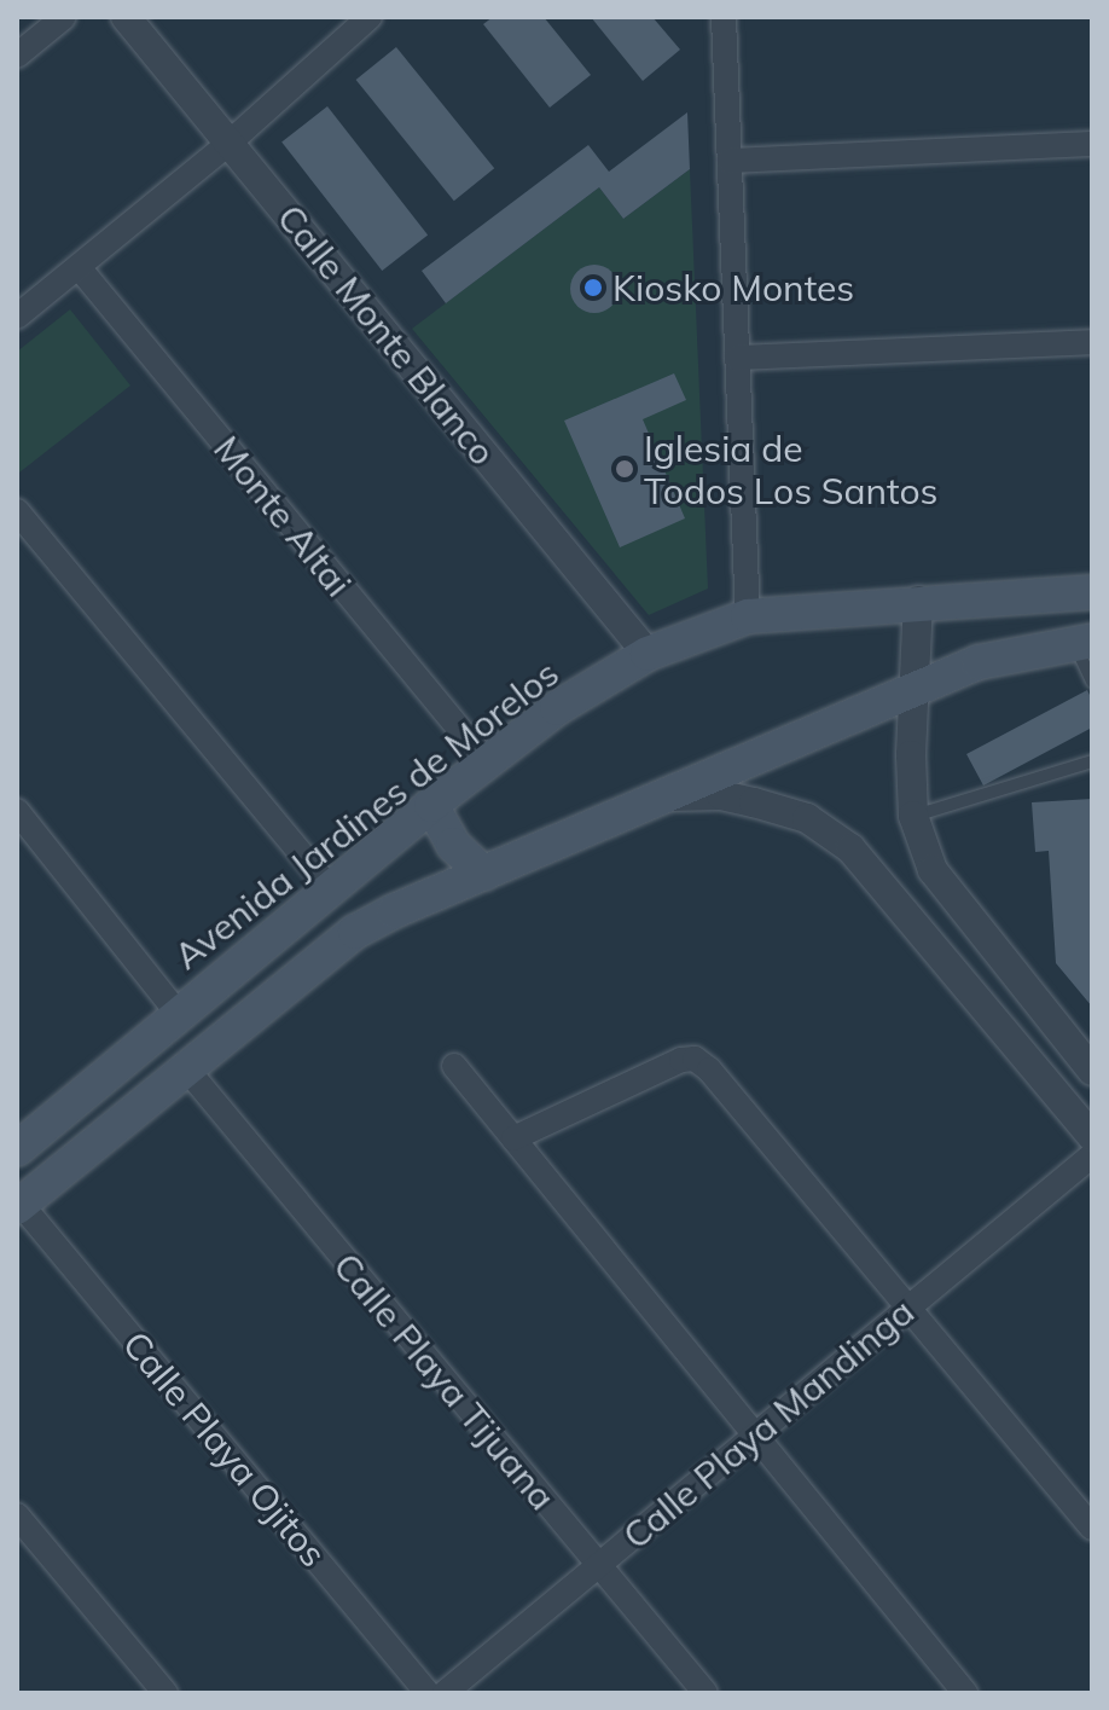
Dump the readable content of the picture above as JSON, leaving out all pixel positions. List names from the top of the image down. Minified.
{"streets":{"main road":["Avenida Jardines de Morelos"],"street":["Calle Monte Blanco","Monte Altai","Calle Playa Tijuana","Calle Playa Mandinga","Calle Playa Ojitos"]},"crossings":[["Calle Monte Blanco","Avenida Jardines de Morelos"],["Monte Altai","Avenida Jardines de Morelos"],["Calle Playa Tijuana","Calle Playa Mandinga"]],"places":["Kiosko Montes","Iglesia de Todos Los Santos"]}
